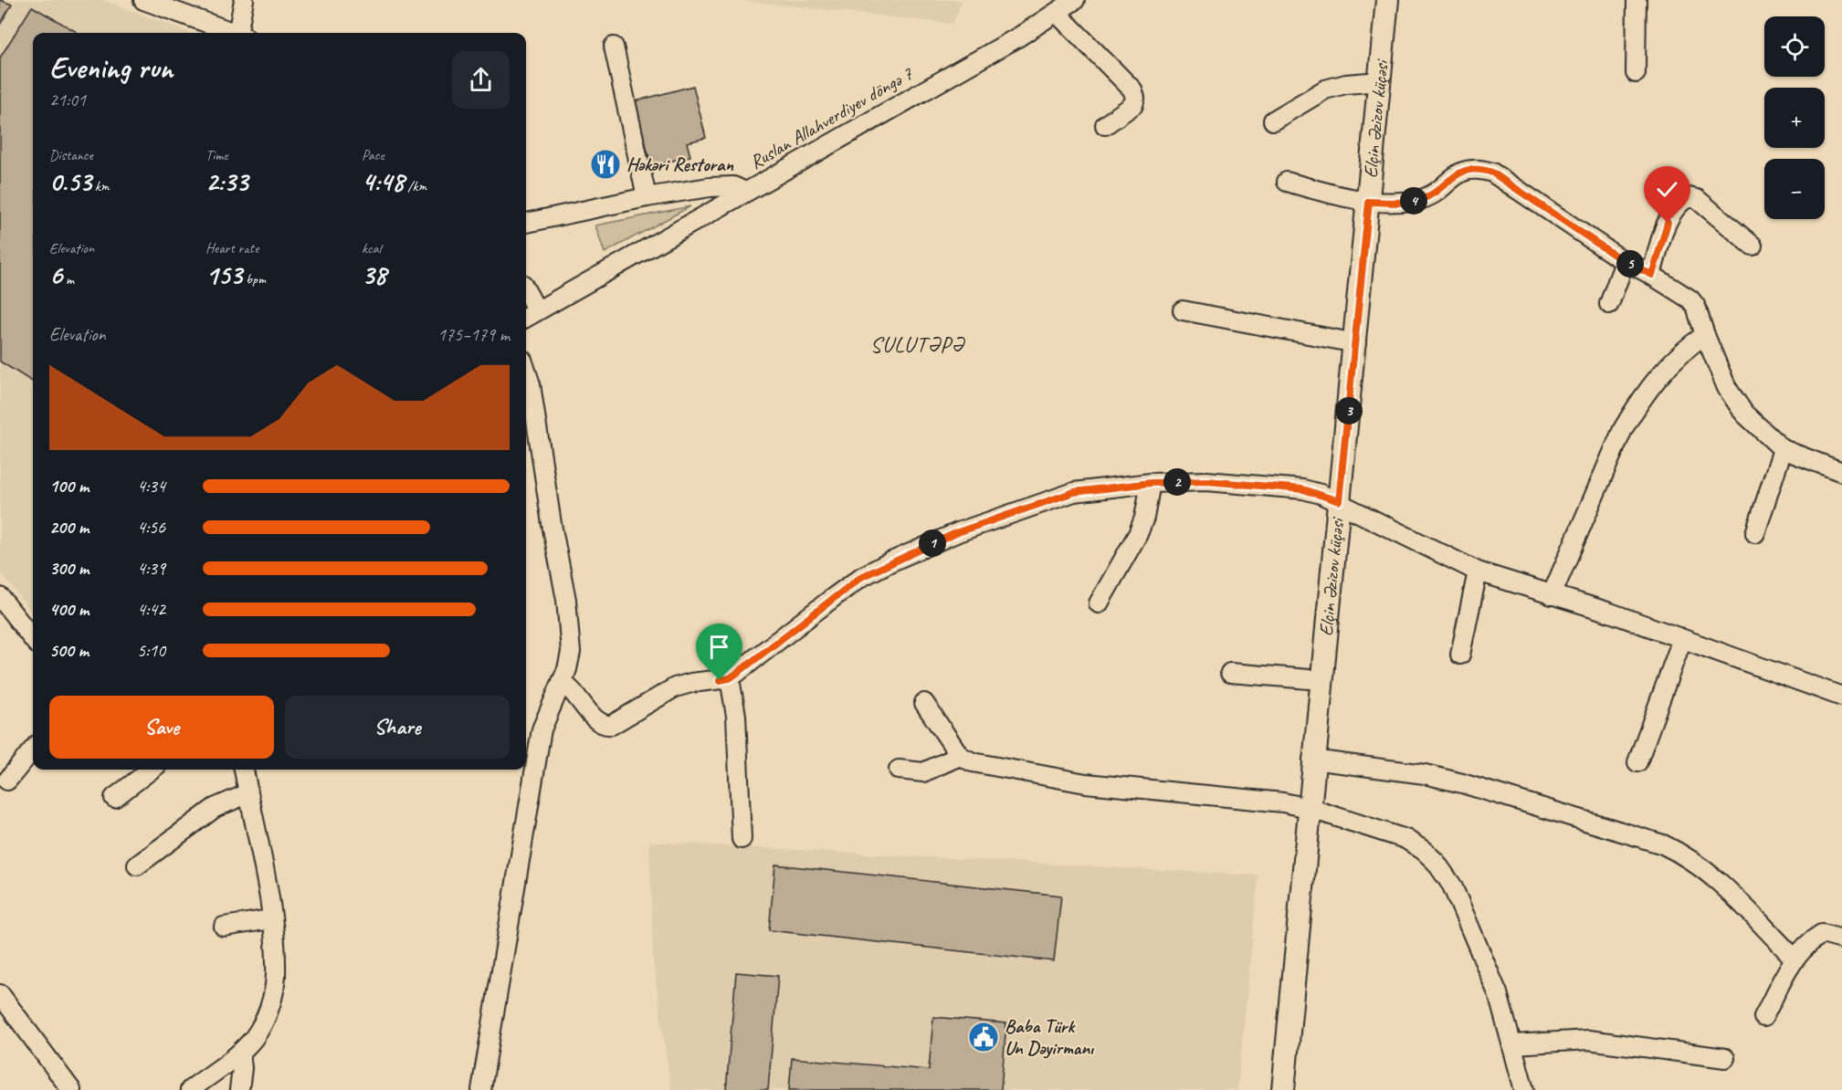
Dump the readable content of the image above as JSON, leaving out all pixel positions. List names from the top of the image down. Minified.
{"streets":{"street":["Ruslan Allahverdiyev döngə 7","Elçin Əzizov küçəsi"]},"districts":["SULUTƏPƏ"],"places":{"restaurant":["Həkəri Restoran"],"public building":["Baba Türk Un Dəyirmanı"]},"page":{"map_buttons":["+","−"],"heading":["Evening run","21:01"],"stats":[["Distance","0.53 km"],["Time","2:33"],["Pace","4:48 /km"],["Elevation","6 m"],["Heart rate","153 bpm"],["kcal","38"]],"pins":["4","5","3","2","1"],"chart":["Elevation","175–179 m"],"list":[{"name":"100 m","note":"4:34"},{"name":"200 m","note":"4:56"},{"name":"300 m","note":"4:39"},{"name":"400 m","note":"4:42"},{"name":"500 m","note":"5:10"}],"buttons":["Save","Share"]}}
